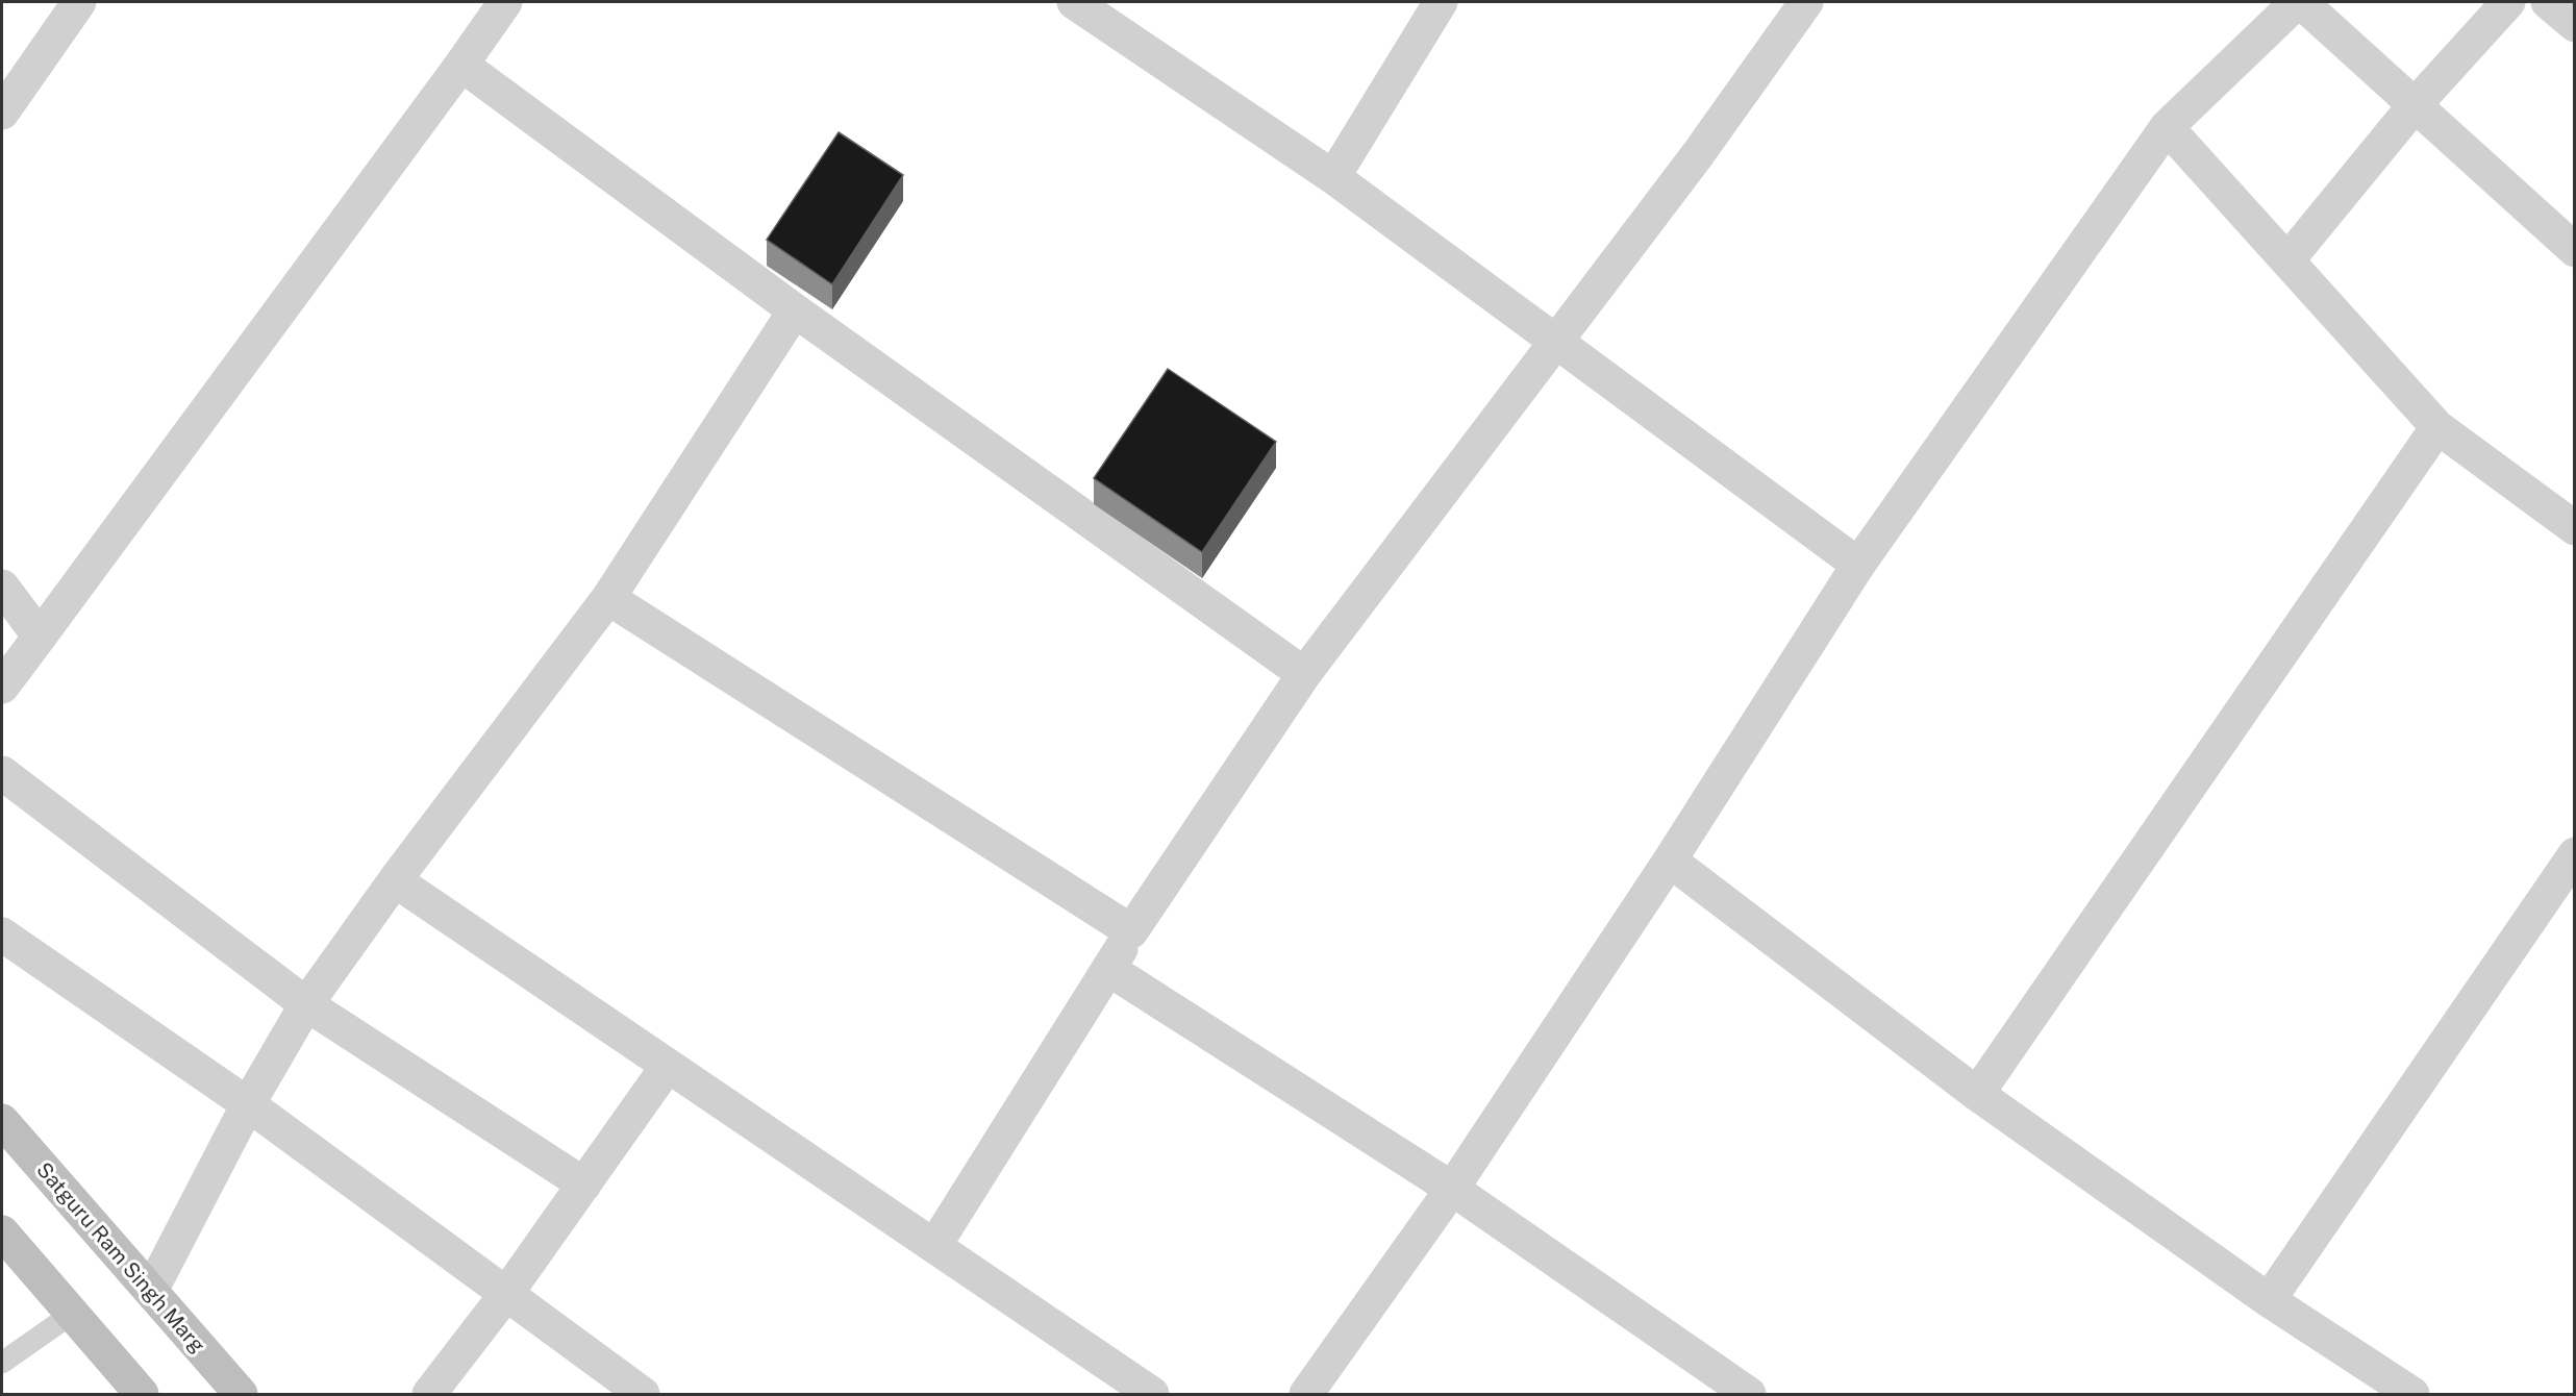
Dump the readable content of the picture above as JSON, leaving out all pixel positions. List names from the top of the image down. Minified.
{"streets":{"main road":["Satguru Ram Singh Marg"]}}
